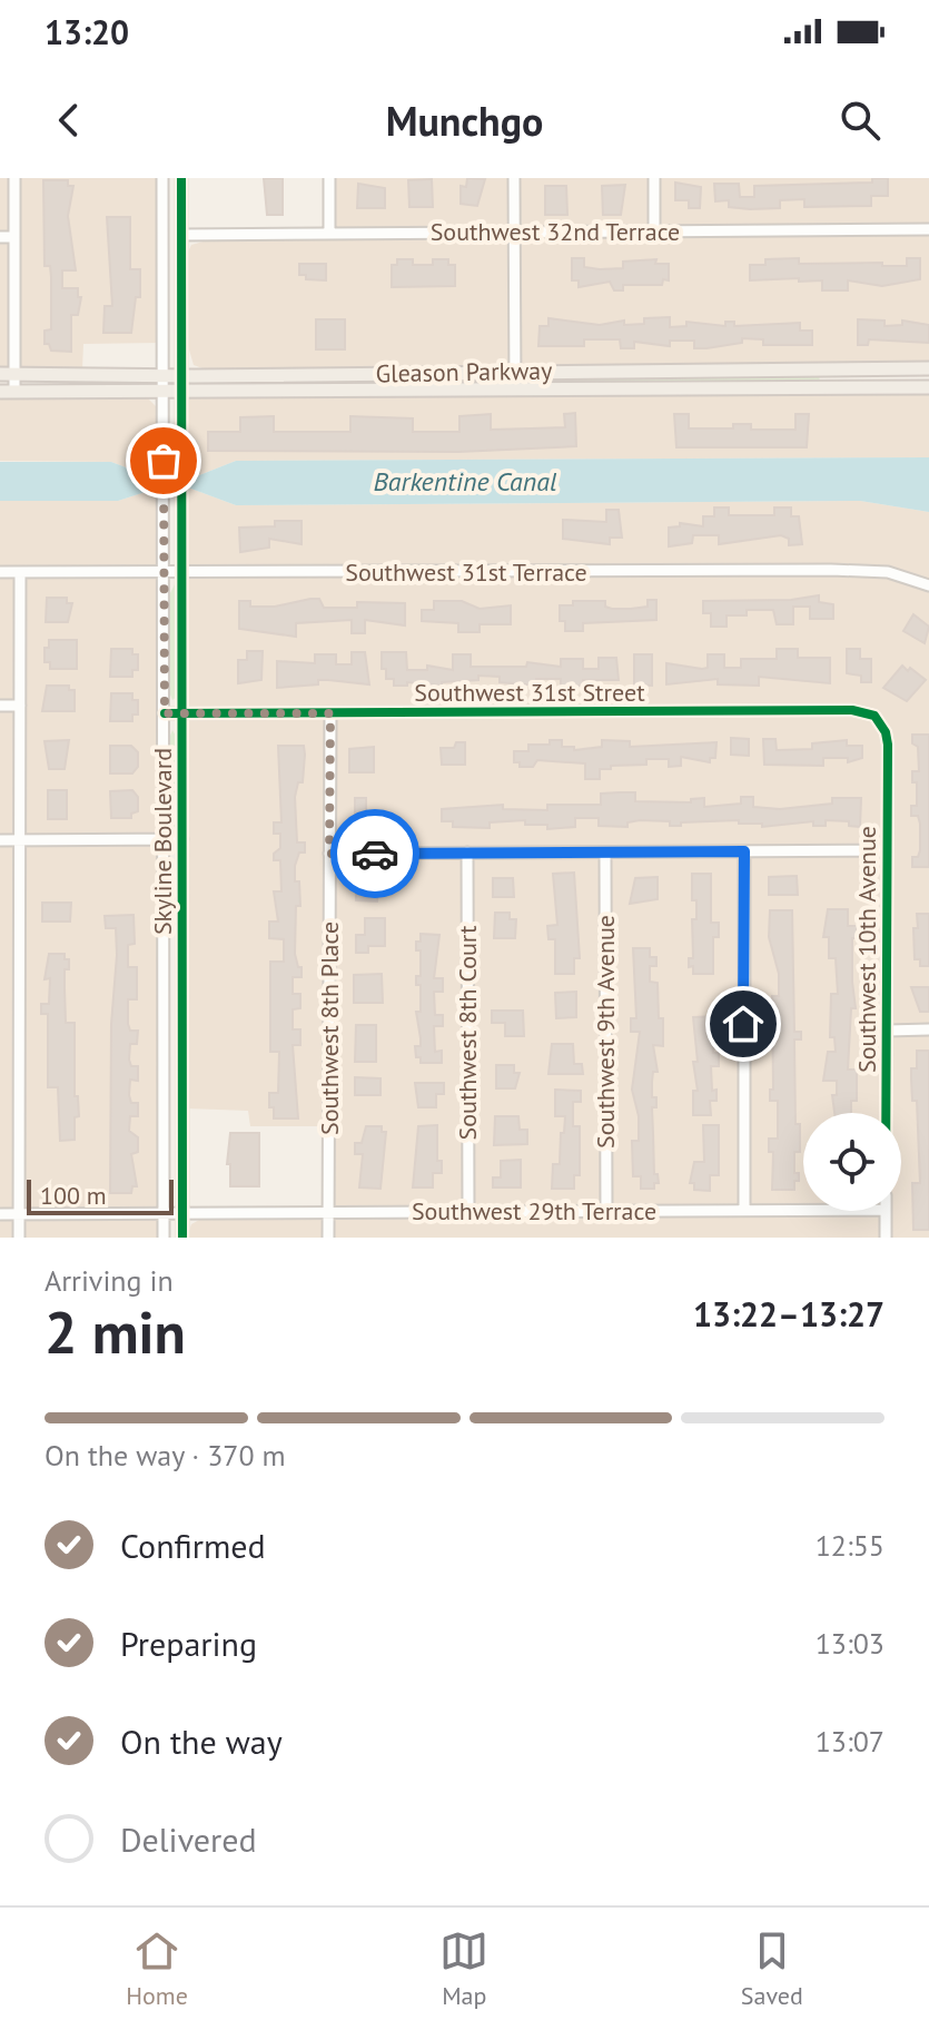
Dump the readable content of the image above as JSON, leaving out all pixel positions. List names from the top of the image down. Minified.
{"streets":{"main road":["Gleason Parkway"],"street":["Southwest 32nd Terrace","Southwest 31st Terrace","Southwest 31st Street","Skyline Boulevard","Southwest 10th Avenue","Southwest 8th Place","Southwest 9th Avenue","Southwest 8th Court","Southwest 29th Terrace"]},"crossings":[["Southwest 32nd Terrace","Skyline Boulevard"],["Gleason Parkway","Skyline Boulevard"],["Southwest 31st Terrace","Skyline Boulevard"],["Southwest 31st Street","Skyline Boulevard"],["Southwest 31st Street","Southwest 10th Avenue"],["Southwest 31st Street","Southwest 8th Place"],["Skyline Boulevard","Southwest 29th Terrace"],["Southwest 8th Place","Southwest 29th Terrace"],["Southwest 9th Avenue","Southwest 29th Terrace"],["Southwest 8th Court","Southwest 29th Terrace"]],"water":["Barkentine Canal"],"scale_bar":"100 m","page":{"status":"13:20","header":"Munchgo","scale":"100 m","heading":["2 min","Arriving in","13:22–13:27"],"bar":"On the way · 370 m","list":[["Confirmed","12:55"],["Preparing","13:03"],["On the way","13:07"],"Delivered"],"tabs":["Home","Map","Saved"]}}
